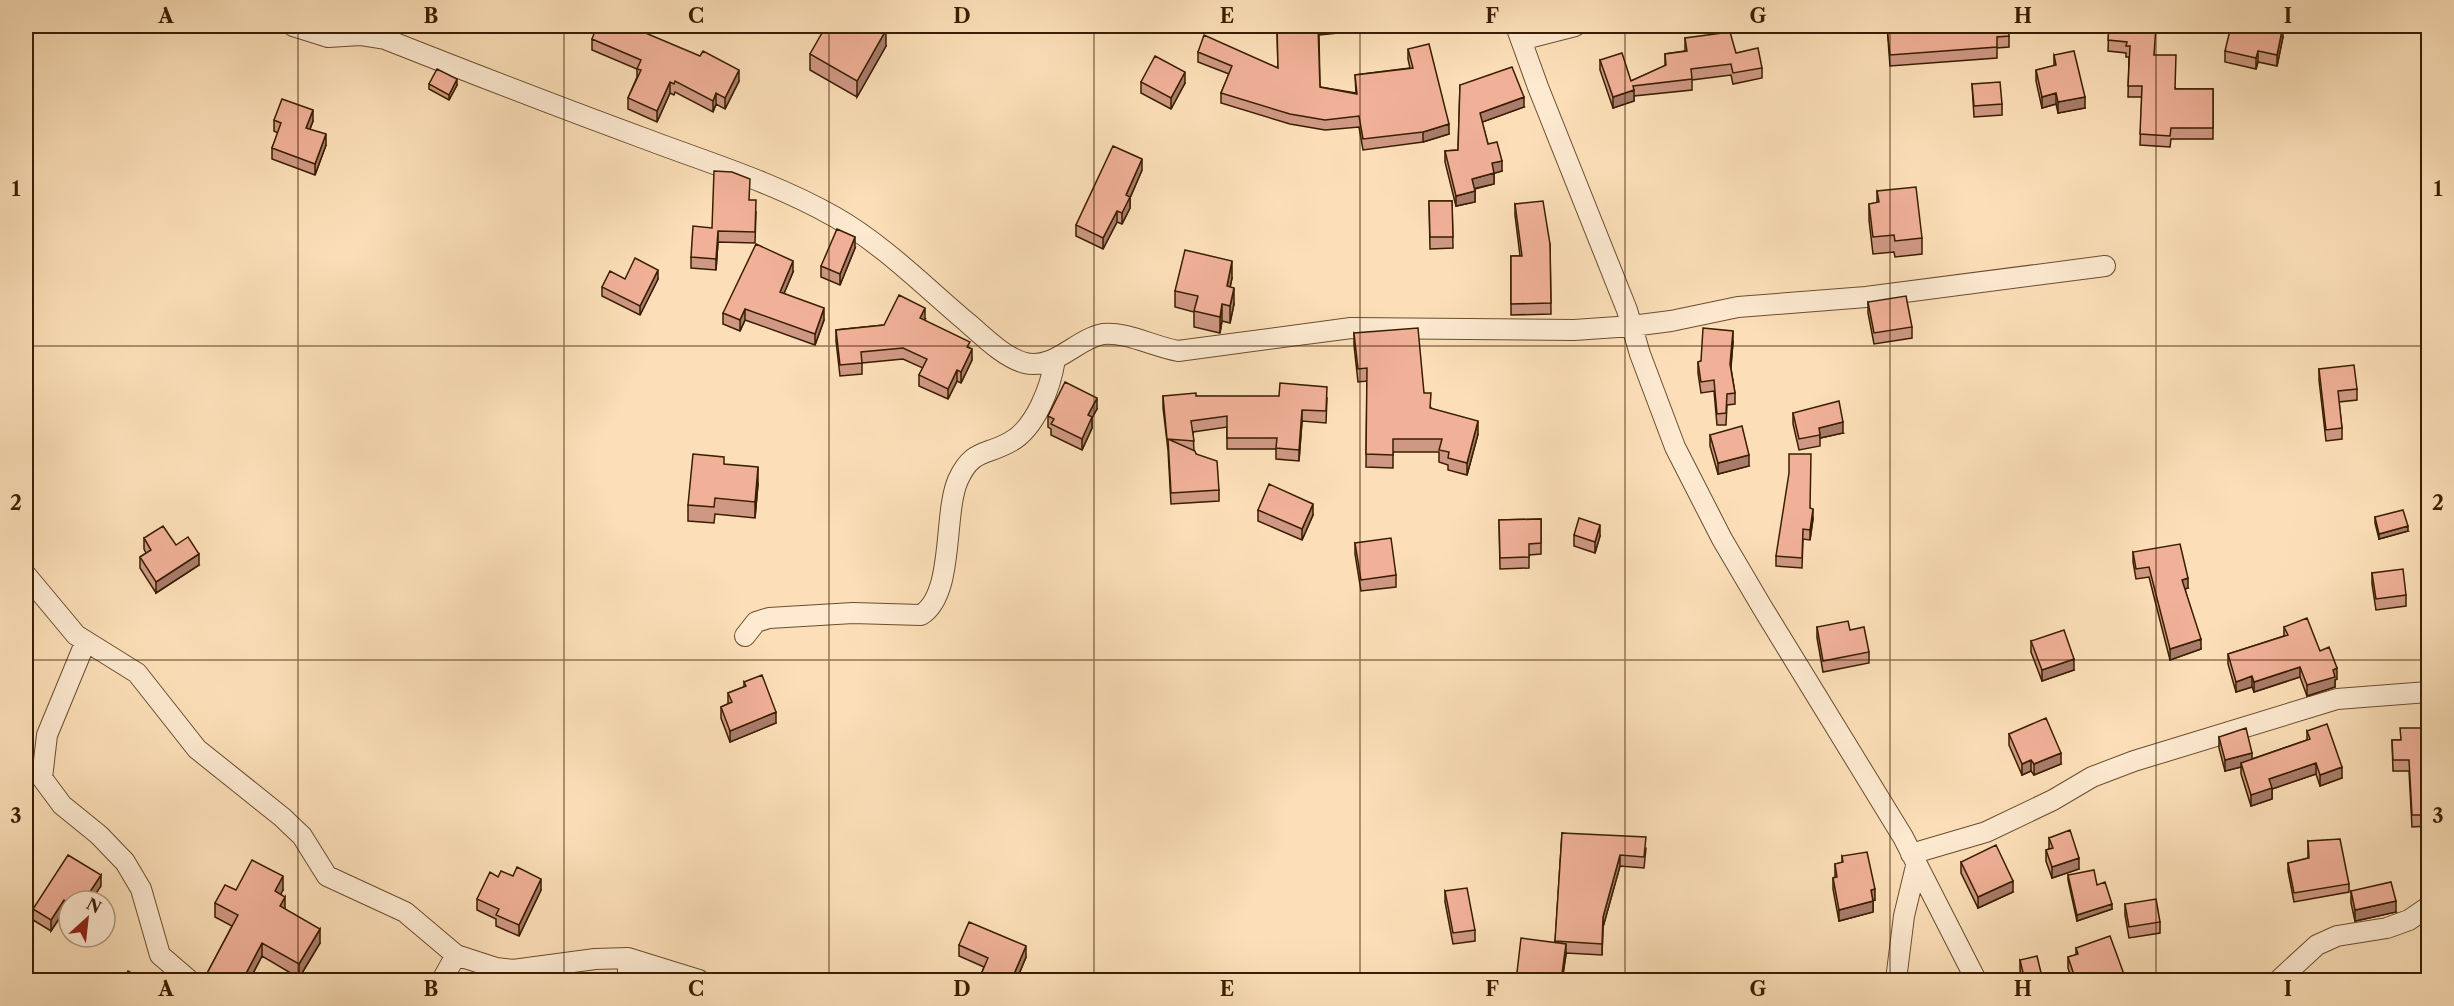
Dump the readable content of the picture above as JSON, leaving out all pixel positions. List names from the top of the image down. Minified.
{"north":"top right","grid":{"columns":["A","B","C","D","E","F","G","H","I"],"rows":["1","2","3"]}}
